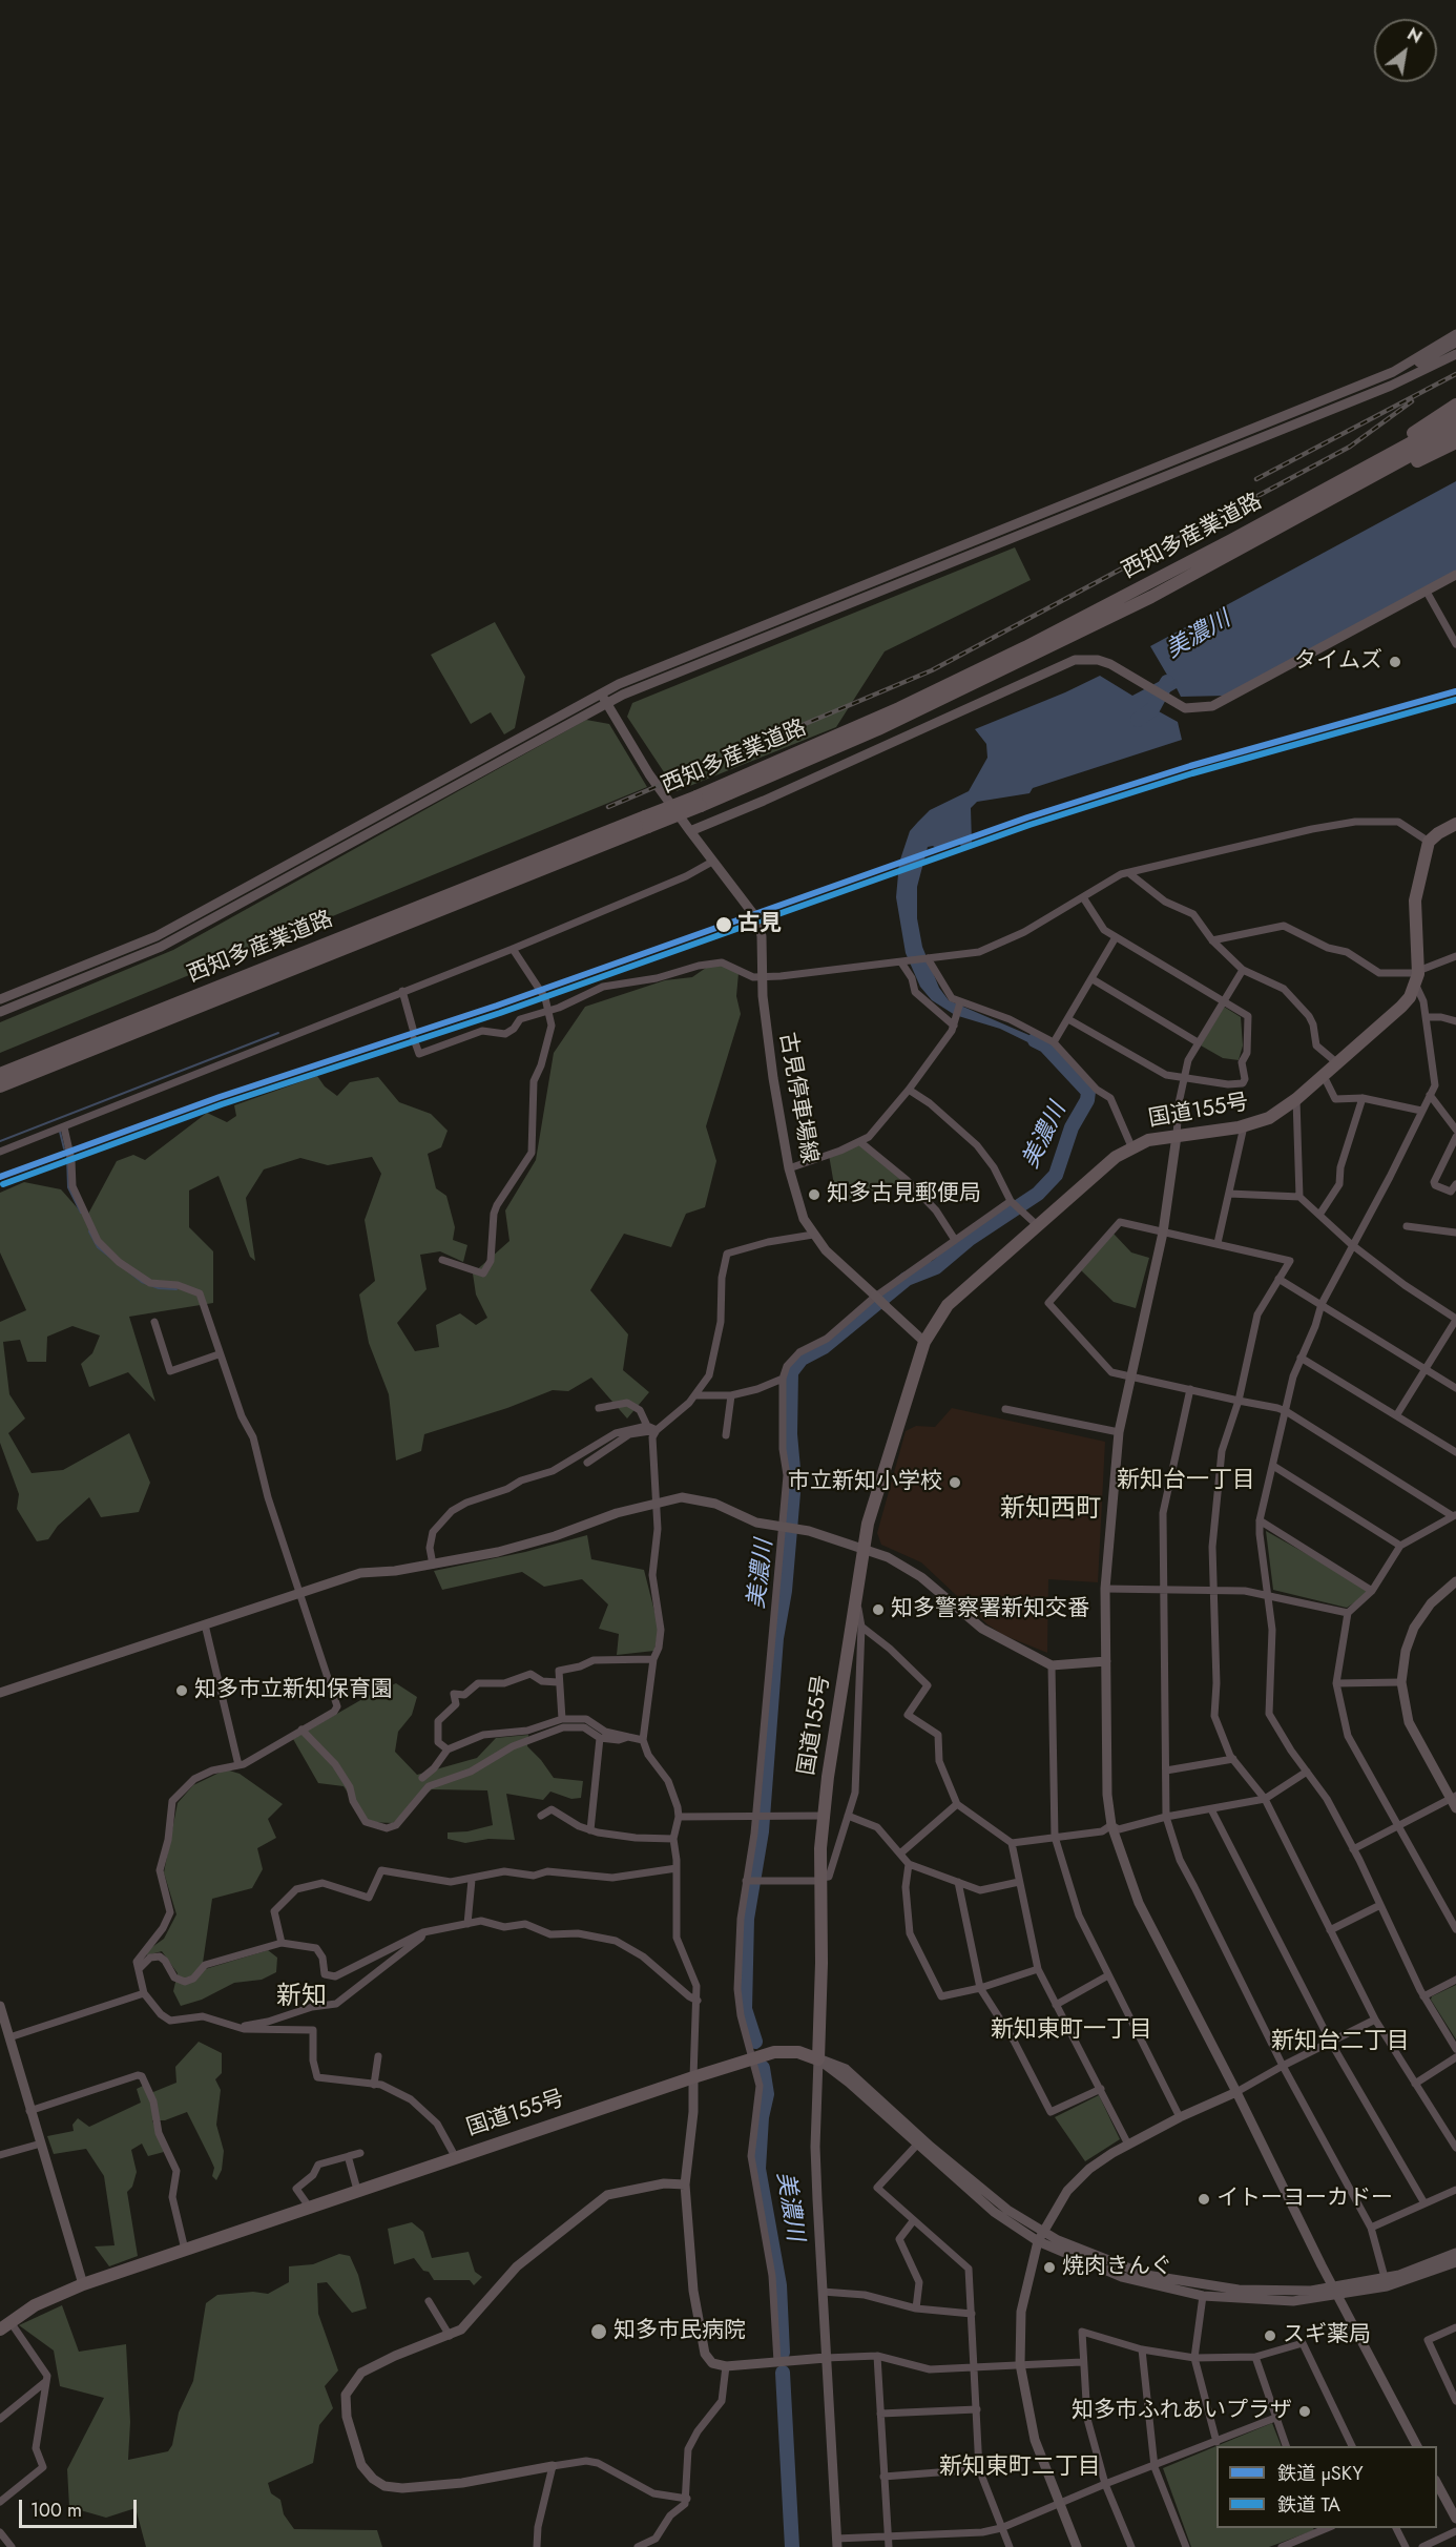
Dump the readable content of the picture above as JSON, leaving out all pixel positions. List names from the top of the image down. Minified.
{"streets":{"highway":["西知多産業道路","国道155号"],"street":["古見停車場線"]},"crossings":[["古見停車場線","国道155号"]],"districts":["新知台一丁目","新知西町","新知","新知東町一丁目","新知台二丁目","新知東町二丁目"],"water":["美濃川"],"places":["タイムズ","古見","知多古見郵便局","市立新知小学校","知多警察署新知交番","知多市立新知保育園","イトーヨーカドー","焼肉きんぐ","知多市民病院","スギ薬局","知多市ふれあいプラザ"],"lines":["rail line μSKY","rail line TA"],"legend":["鉄道 μSKY","鉄道 TA"],"scale_bar":"100 m","north":"top right"}
